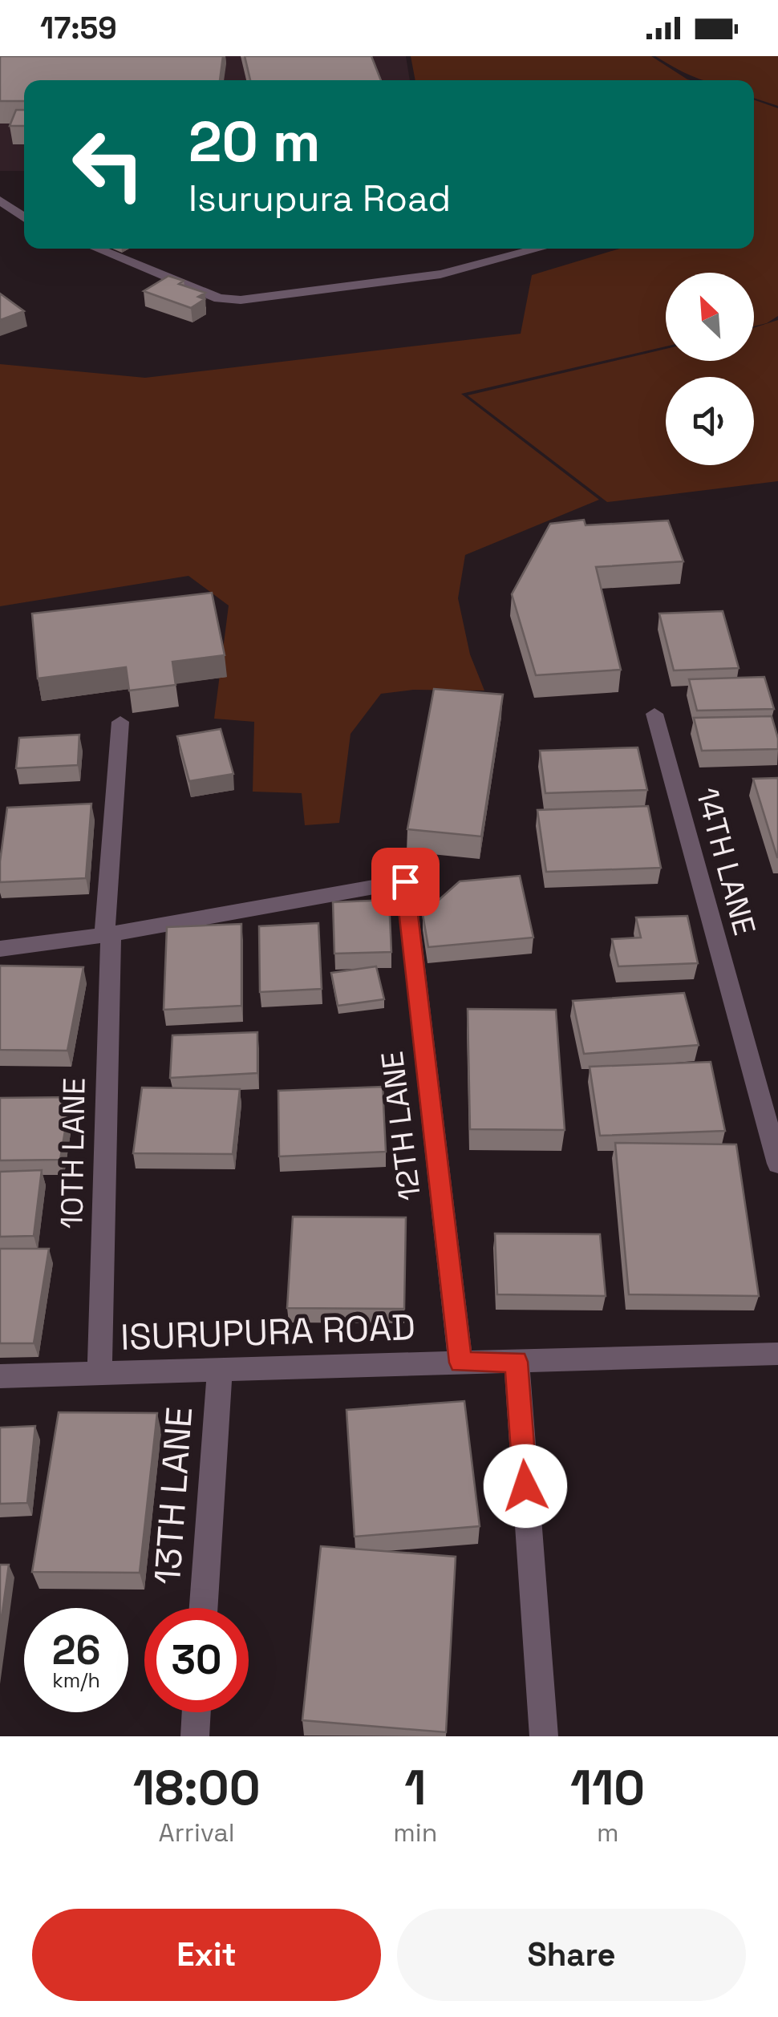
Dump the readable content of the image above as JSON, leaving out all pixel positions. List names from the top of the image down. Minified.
{"streets":{"street":["14TH LANE","12TH LANE","10TH LANE","ISURUPURA ROAD","13TH LANE"]},"crossings":[["12TH LANE","10TH LANE"],["12TH LANE","ISURUPURA ROAD"],["10TH LANE","ISURUPURA ROAD"],["ISURUPURA ROAD","13TH LANE"]],"north":"top left","page":{"status":"17:59","turn":["20 m","Isurupura Road"],"speed":"26 km/h","limit":"30","eta":["18:00","Arrival","1","min","110","m"],"buttons":["Exit","Share"]}}
